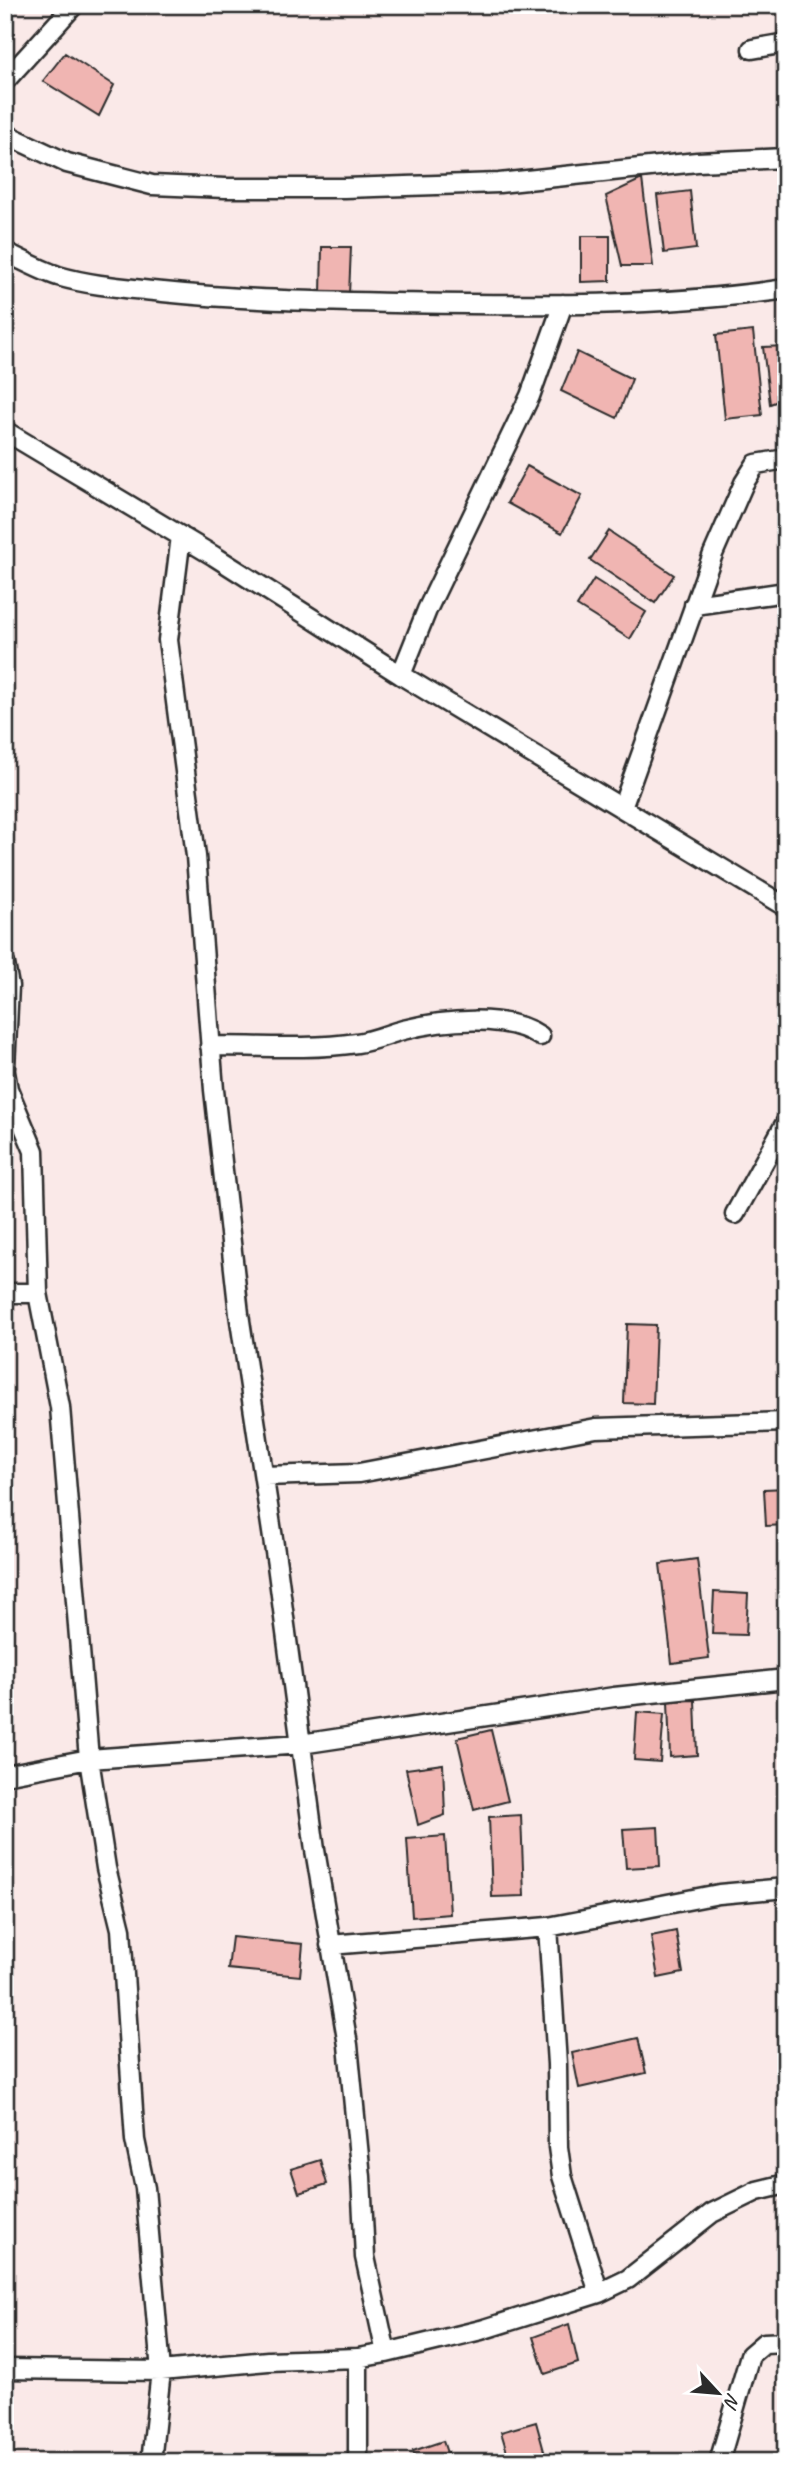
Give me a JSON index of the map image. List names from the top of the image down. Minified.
{"north":"bottom right"}
